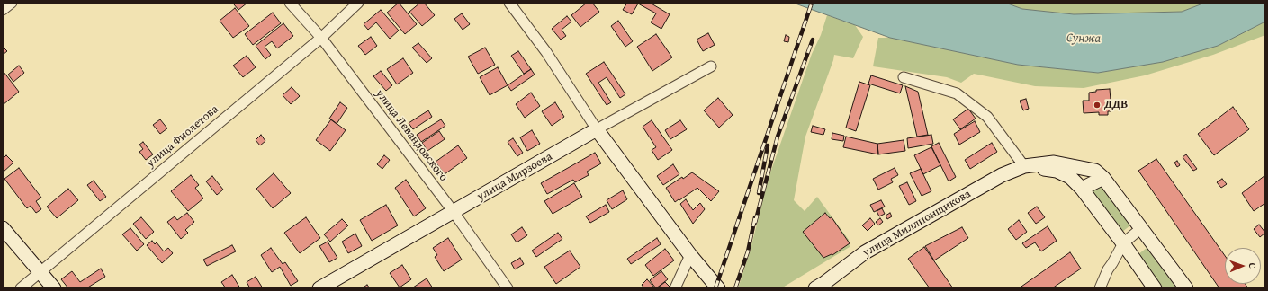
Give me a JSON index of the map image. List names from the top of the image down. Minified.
{"streets":{"street":["улица Левандовского","улица Фиолетова","улица Мирзоева","улица Миллионщикова"]},"crossings":[["улица Левандовского","улица Фиолетова"],["улица Левандовского","улица Мирзоева"]],"water":["Сунжа"],"places":["ДДВ"],"north":"right"}
